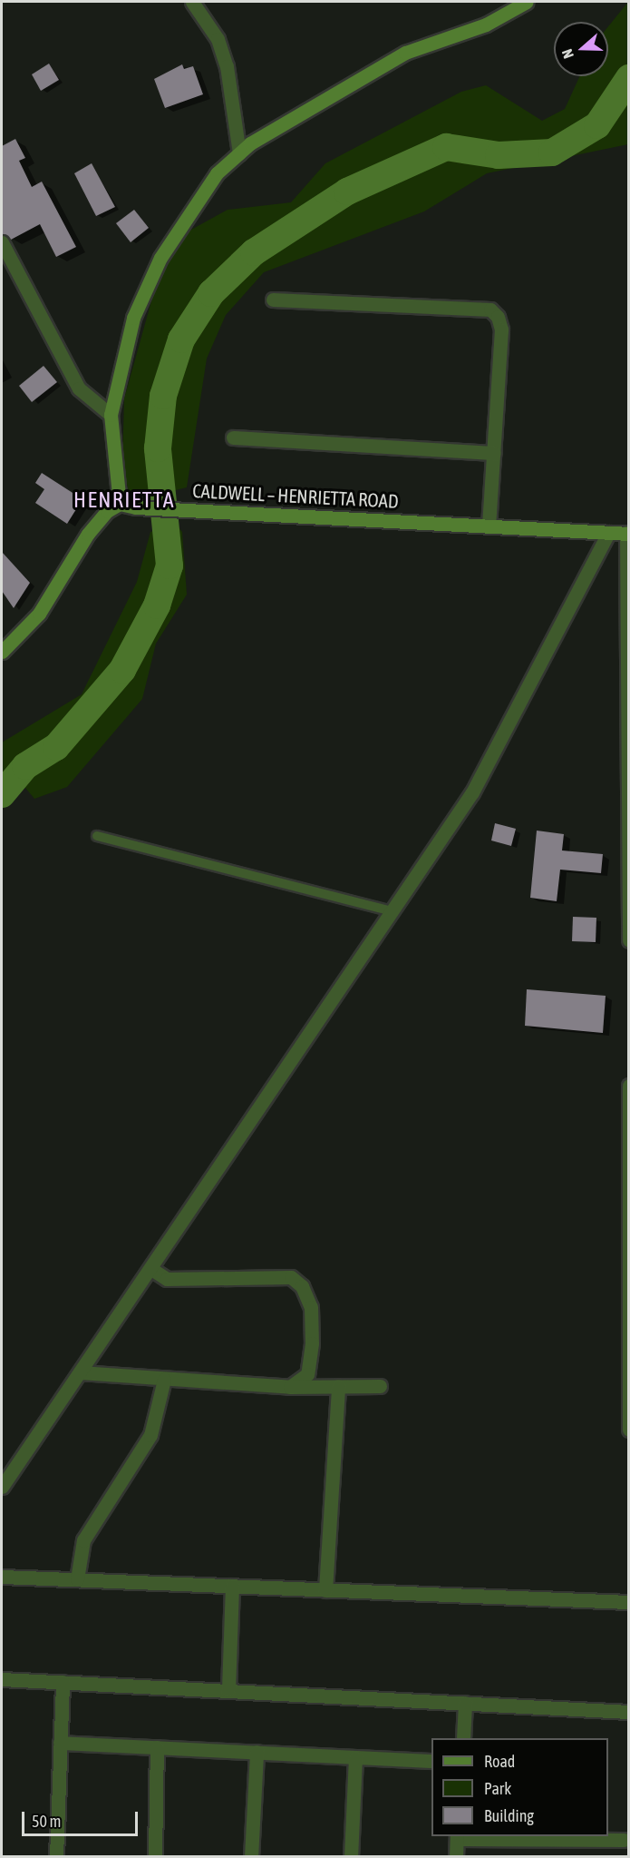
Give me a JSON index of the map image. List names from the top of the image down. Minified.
{"streets":{"street":["CALDWELL – HENRIETTA ROAD"]},"districts":["HENRIETTA"],"legend":["Road","Park","Building"],"scale_bar":"50 m","north":"left"}
